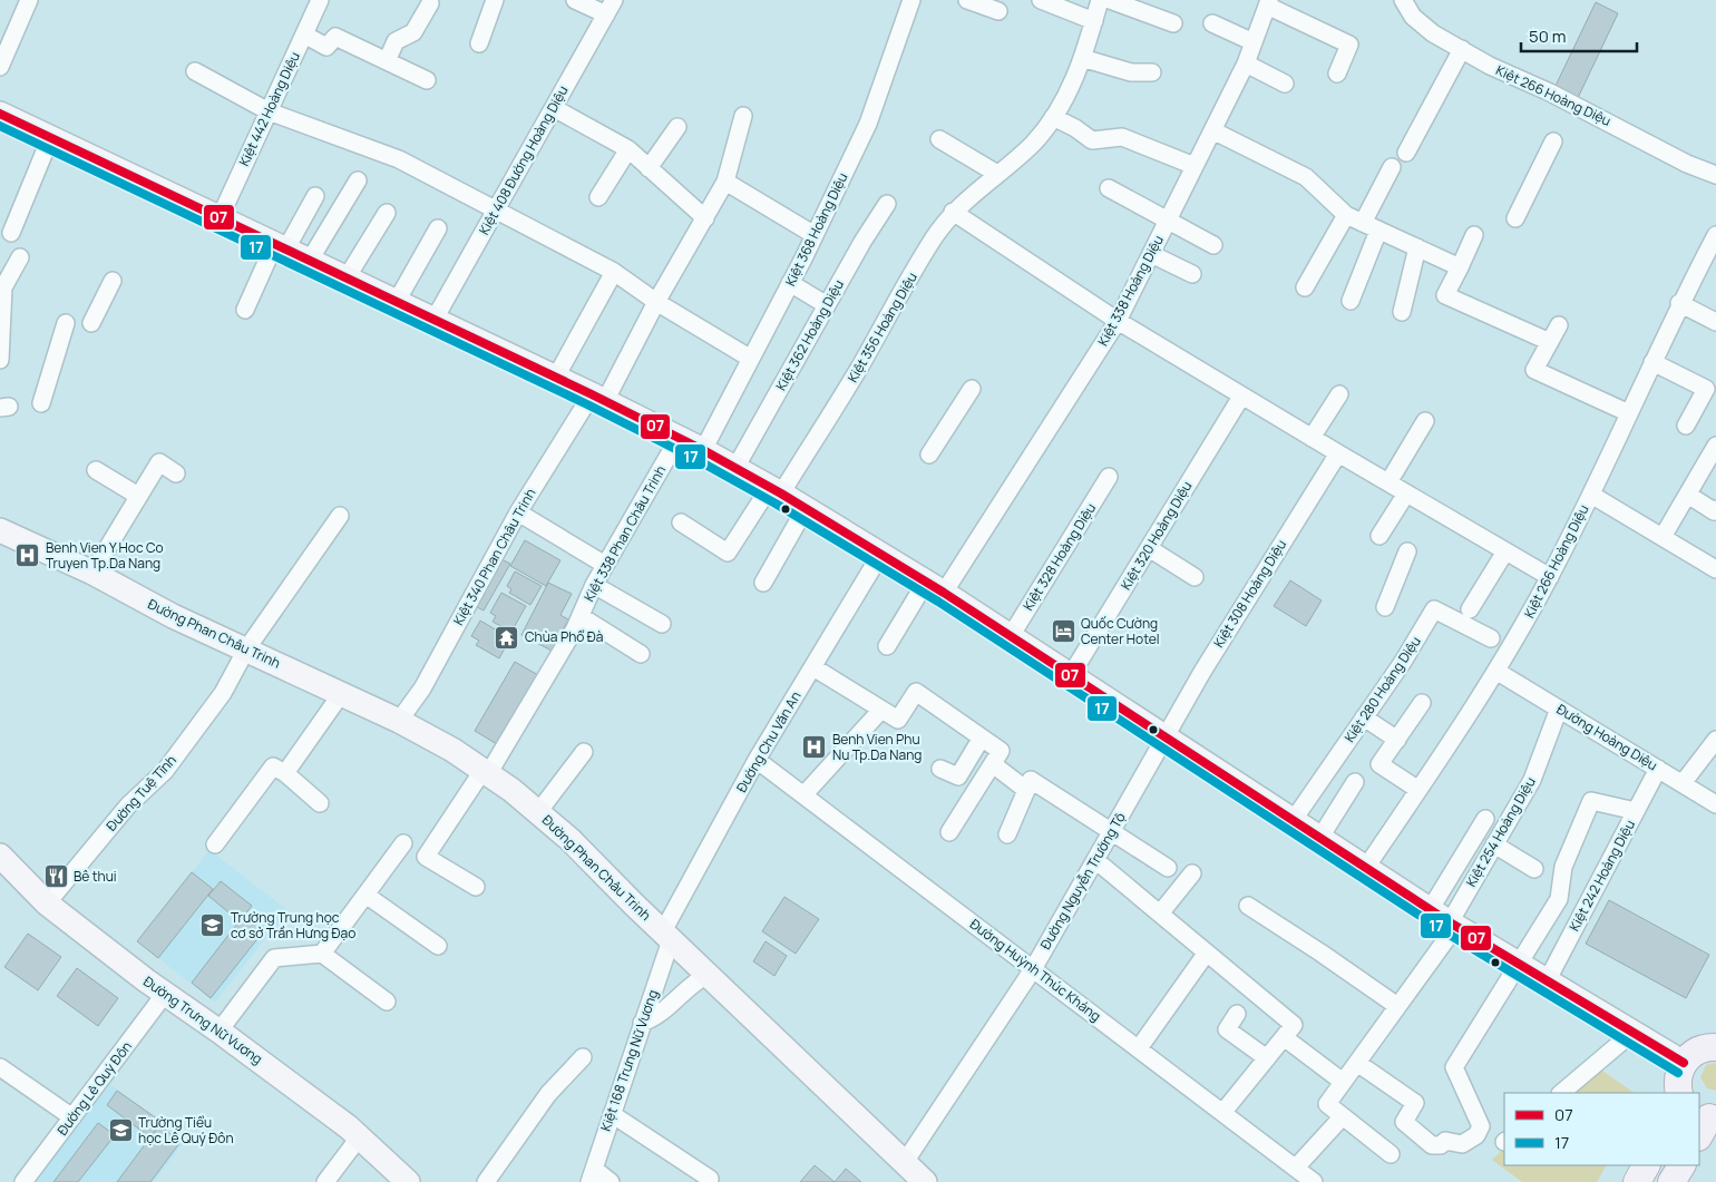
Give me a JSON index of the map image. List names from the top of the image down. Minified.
{"streets":{"main road":["Đường Phan Châu Trinh","Đường Trưng Nữ Vương"],"street":["Kiệt 266 Hoàng Diệu","Kiệt 442 Hoàng Diệu","Kiệt 408 Đường Hoàng Diệu","Kiệt 368 Hoàng Diệu","Kiệt 338 Hoàng Diệu","Kiệt 356 Hoàng Diệu","Kiệt 362 Hoàng Diệu","Kiệt 338 Phan Châu Trinh","Kiệt 320 Hoàng Diệu","Kiệt 340 Phan Châu Trinh","Kiệt 328 Hoàng Diệu","Kiệt 308 Hoàng Diệu","Kiệt 280 Hoàng Diệu","Đường Hoàng Diệu","Đường Chu Văn An","Đường Tuệ Tĩnh","Kiệt 254 Hoàng Diệu","Kiệt 242 Hoàng Diệu","Đường Nguyễn Trường Tộ","Đường Huỳnh Thúc Kháng","Kiệt 168 Trưng Nữ Vương","Đường Lê Quý Đôn"]},"crossings":[["Kiệt 266 Hoàng Diệu","Đường Hoàng Diệu"],["Kiệt 338 Phan Châu Trinh","Đường Phan Châu Trinh"],["Kiệt 340 Phan Châu Trinh","Đường Phan Châu Trinh"],["Kiệt 308 Hoàng Diệu","Đường Nguyễn Trường Tộ"],["Đường Phan Châu Trinh","Đường Chu Văn An"],["Đường Phan Châu Trinh","Đường Tuệ Tĩnh"],["Đường Phan Châu Trinh","Đường Nguyễn Trường Tộ"],["Đường Phan Châu Trinh","Kiệt 168 Trưng Nữ Vương"],["Đường Hoàng Diệu","Kiệt 254 Hoàng Diệu"],["Đường Hoàng Diệu","Kiệt 242 Hoàng Diệu"],["Đường Chu Văn An","Đường Huỳnh Thúc Kháng"],["Đường Chu Văn An","Kiệt 168 Trưng Nữ Vương"],["Đường Tuệ Tĩnh","Đường Trưng Nữ Vương"],["Đường Nguyễn Trường Tộ","Đường Huỳnh Thúc Kháng"],["Đường Trưng Nữ Vương","Đường Lê Quý Đôn"]],"places":{"hospital":["Benh Vien Y Hoc Co Truyen Tp.Da Nang","Benh Vien Phu Nu Tp.Da Nang"],"hotel":["Quốc Cường Center Hotel"],"temple":["Chùa Phổ Đà"],"restaurant":["Bê thui"],"school or university":["Trường Trung học cơ sở Trần Hưng Đạo","Trường Tiểu học Lê Quý Đôn"]},"lines":["transit line 07","transit line 17"],"legend":["07","17"],"scale_bar":"50 m"}
